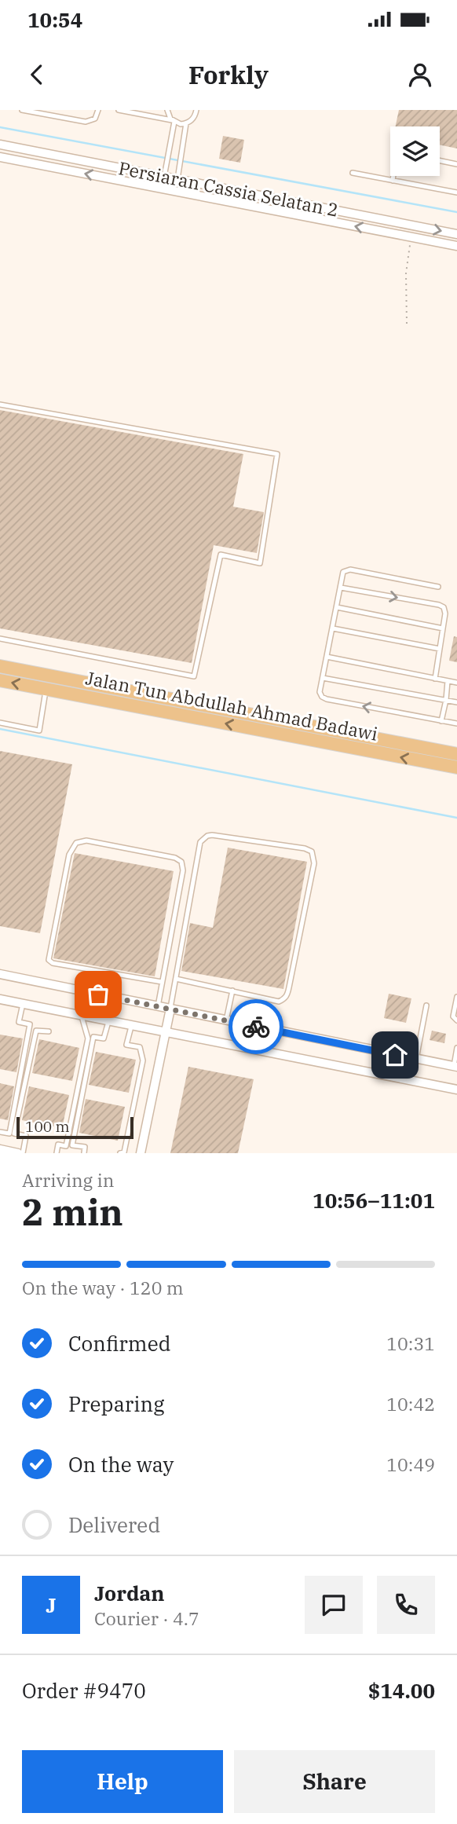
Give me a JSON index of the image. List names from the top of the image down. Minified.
{"streets":{"main road":["Jalan Tun Abdullah Ahmad Badawi"],"street":["Persiaran Cassia Selatan 2"]},"scale_bar":"100 m","page":{"status":"10:54","header":"Forkly","scale":"100 m","heading":["2 min","Arriving in","10:56–11:01"],"panel":["Jordan","Courier · 4.7","Order #9470","$14.00"],"bar":"On the way · 120 m","list":[["Confirmed","10:31"],["Preparing","10:42"],["On the way","10:49"],"Delivered"],"round":"J","buttons":["Help","Share"]}}
